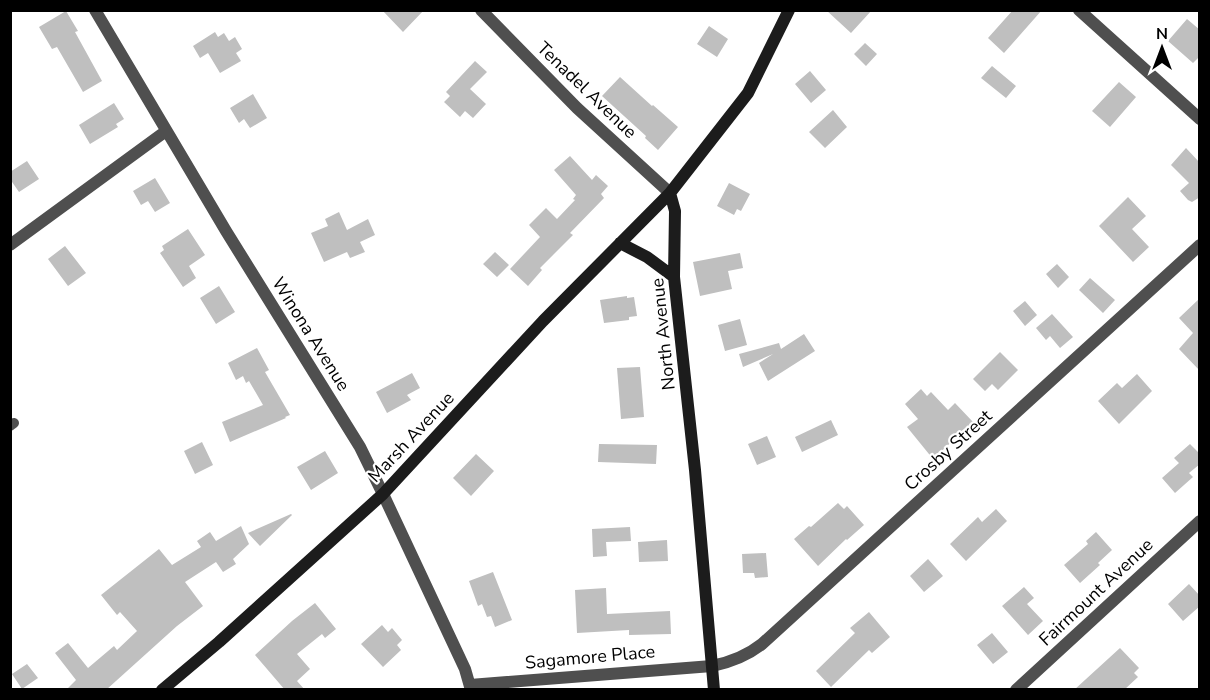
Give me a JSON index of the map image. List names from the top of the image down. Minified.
{"streets":{"main road":["North Avenue","Marsh Avenue"],"street":["Tenadel Avenue","Winona Avenue","Crosby Street","Fairmount Avenue","Sagamore Place"]},"crossings":[["Tenadel Avenue","North Avenue"],["Tenadel Avenue","Marsh Avenue"],["Winona Avenue","Marsh Avenue"],["Winona Avenue","Sagamore Place"],["North Avenue","Marsh Avenue"],["North Avenue","Crosby Street"],["North Avenue","Sagamore Place"],["Crosby Street","Sagamore Place"]],"north":"top"}
